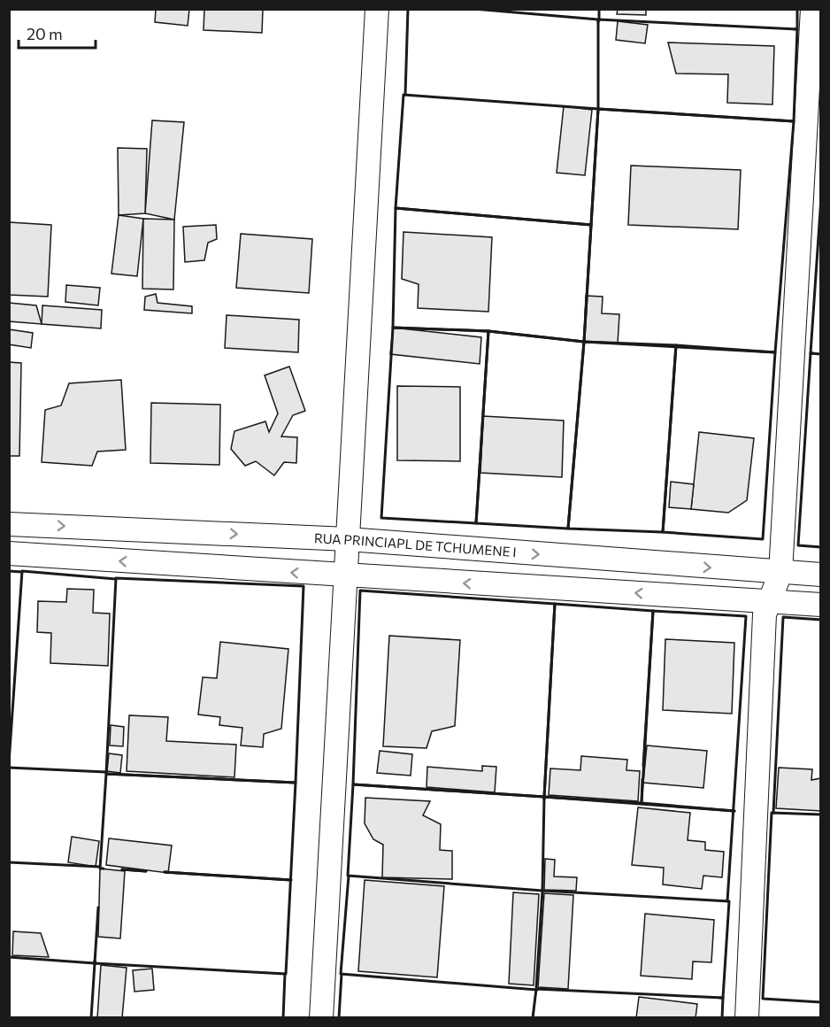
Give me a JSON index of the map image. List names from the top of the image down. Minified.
{"streets":{"street":["RUA PRINCIAPL DE TCHUMENE I"]},"scale_bar":"20 m"}
